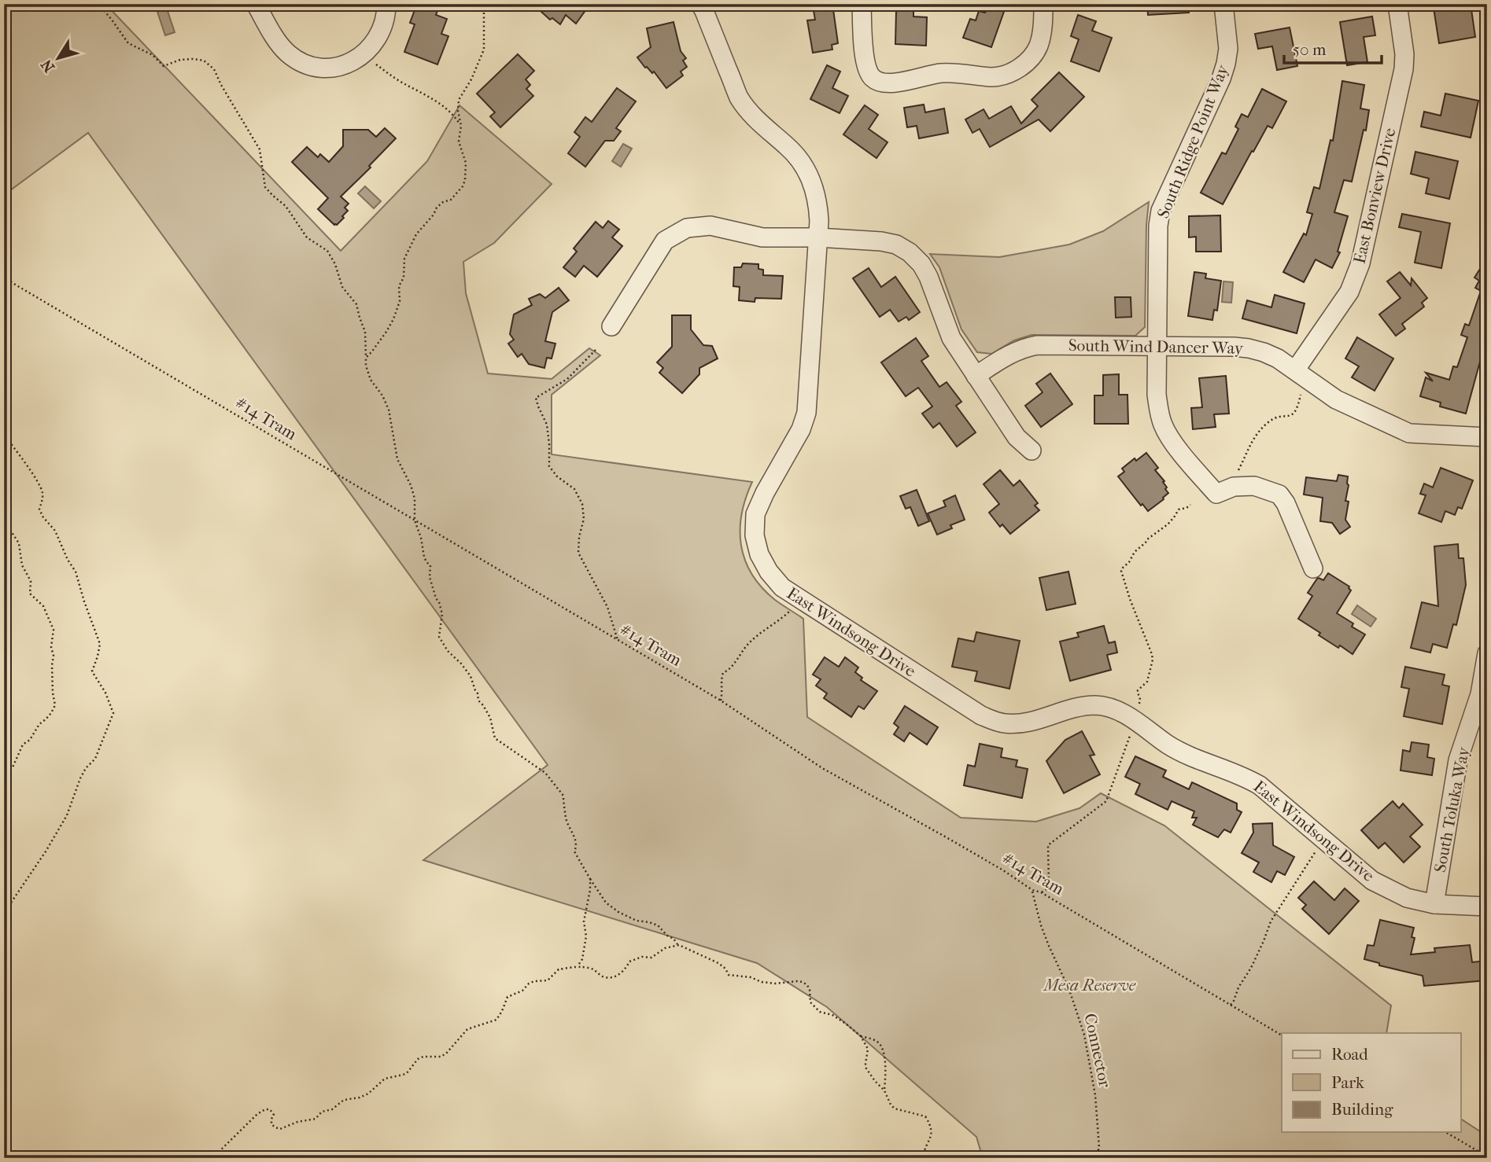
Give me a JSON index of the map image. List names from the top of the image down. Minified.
{"streets":{"street":["South Ridge Point Way","East Bonview Drive","South Wind Dancer Way","East Windsong Drive","South Toluka Way"],"path":["#14 Tram","Connector"]},"crossings":[["South Ridge Point Way","South Wind Dancer Way"],["East Bonview Drive","South Wind Dancer Way"],["#14 Tram","Connector"],["East Windsong Drive","South Toluka Way"]],"parks":["Mesa Reserve"],"legend":["Road","Park","Building"],"scale_bar":"50 m","north":"bottom left"}
